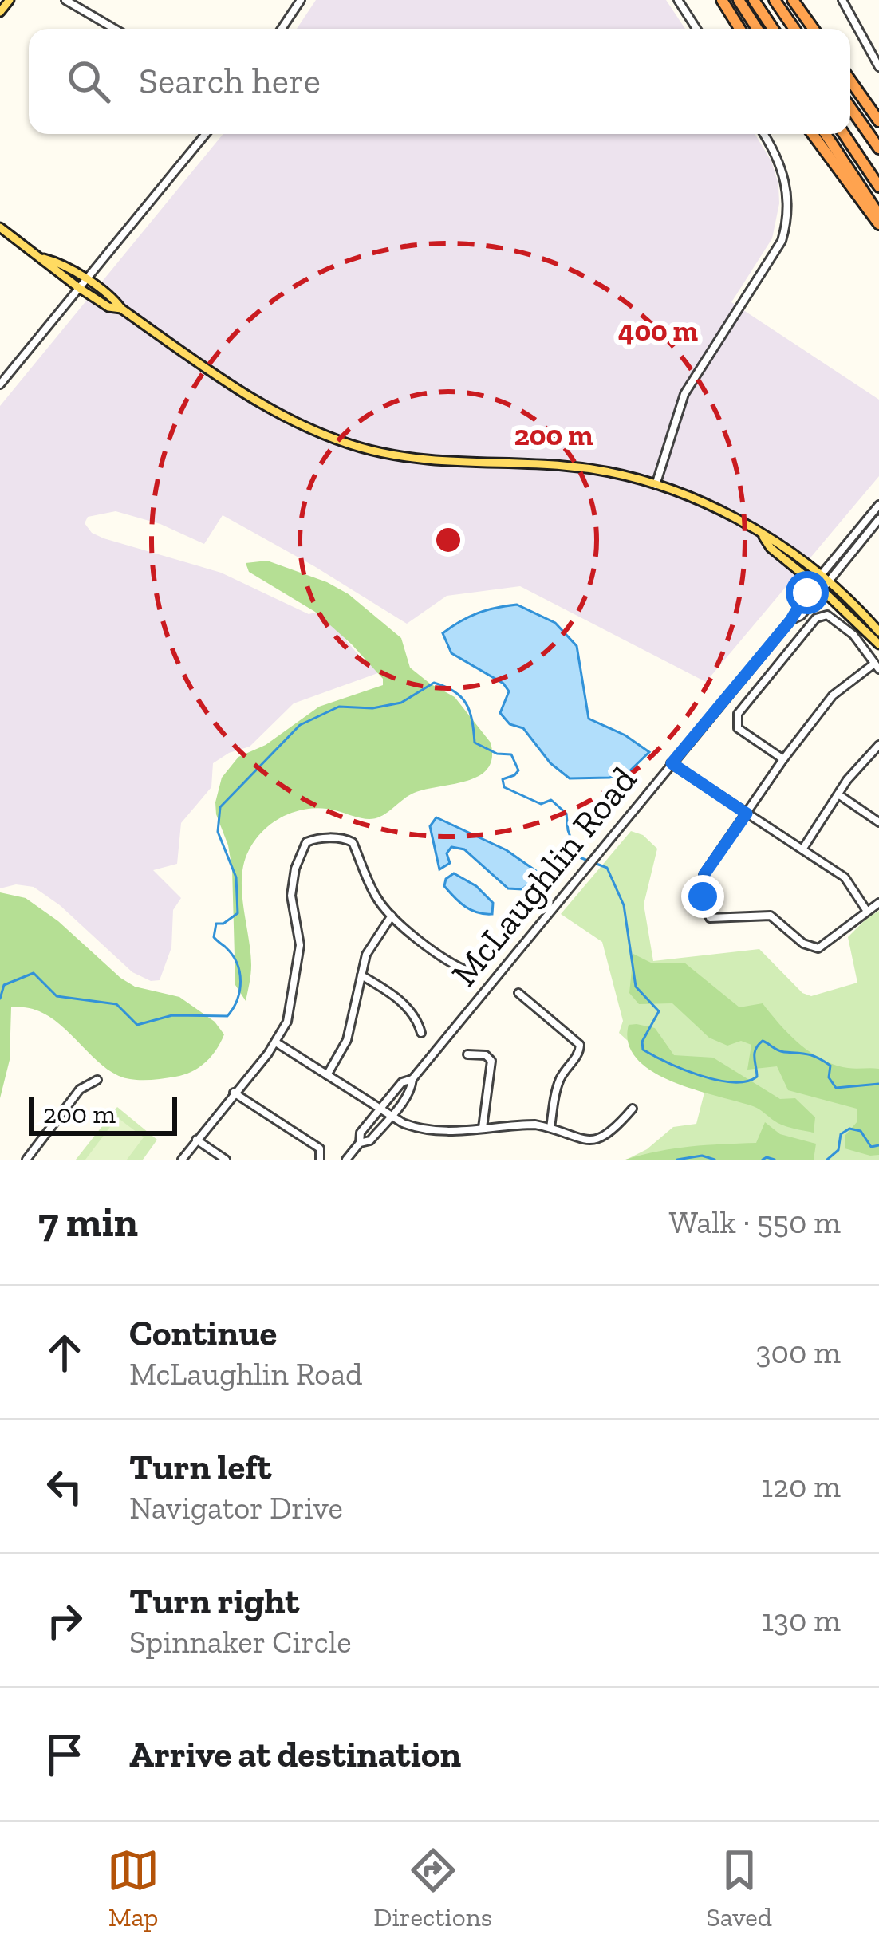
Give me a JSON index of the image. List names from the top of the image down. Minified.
{"streets":{"street":["McLaughlin Road"]},"scale_bar":"200 m","page":{"search":"Search here","scale":"200 m","heading":["7 min","Walk · 550 m"],"list":[["Continue","McLaughlin Road","300 m"],["Turn left","Navigator Drive","120 m"],["Turn right","Spinnaker Circle","130 m"],"Arrive at destination"],"nav":["Map","Directions","Saved"]},"rings":["400 m","200 m"]}
